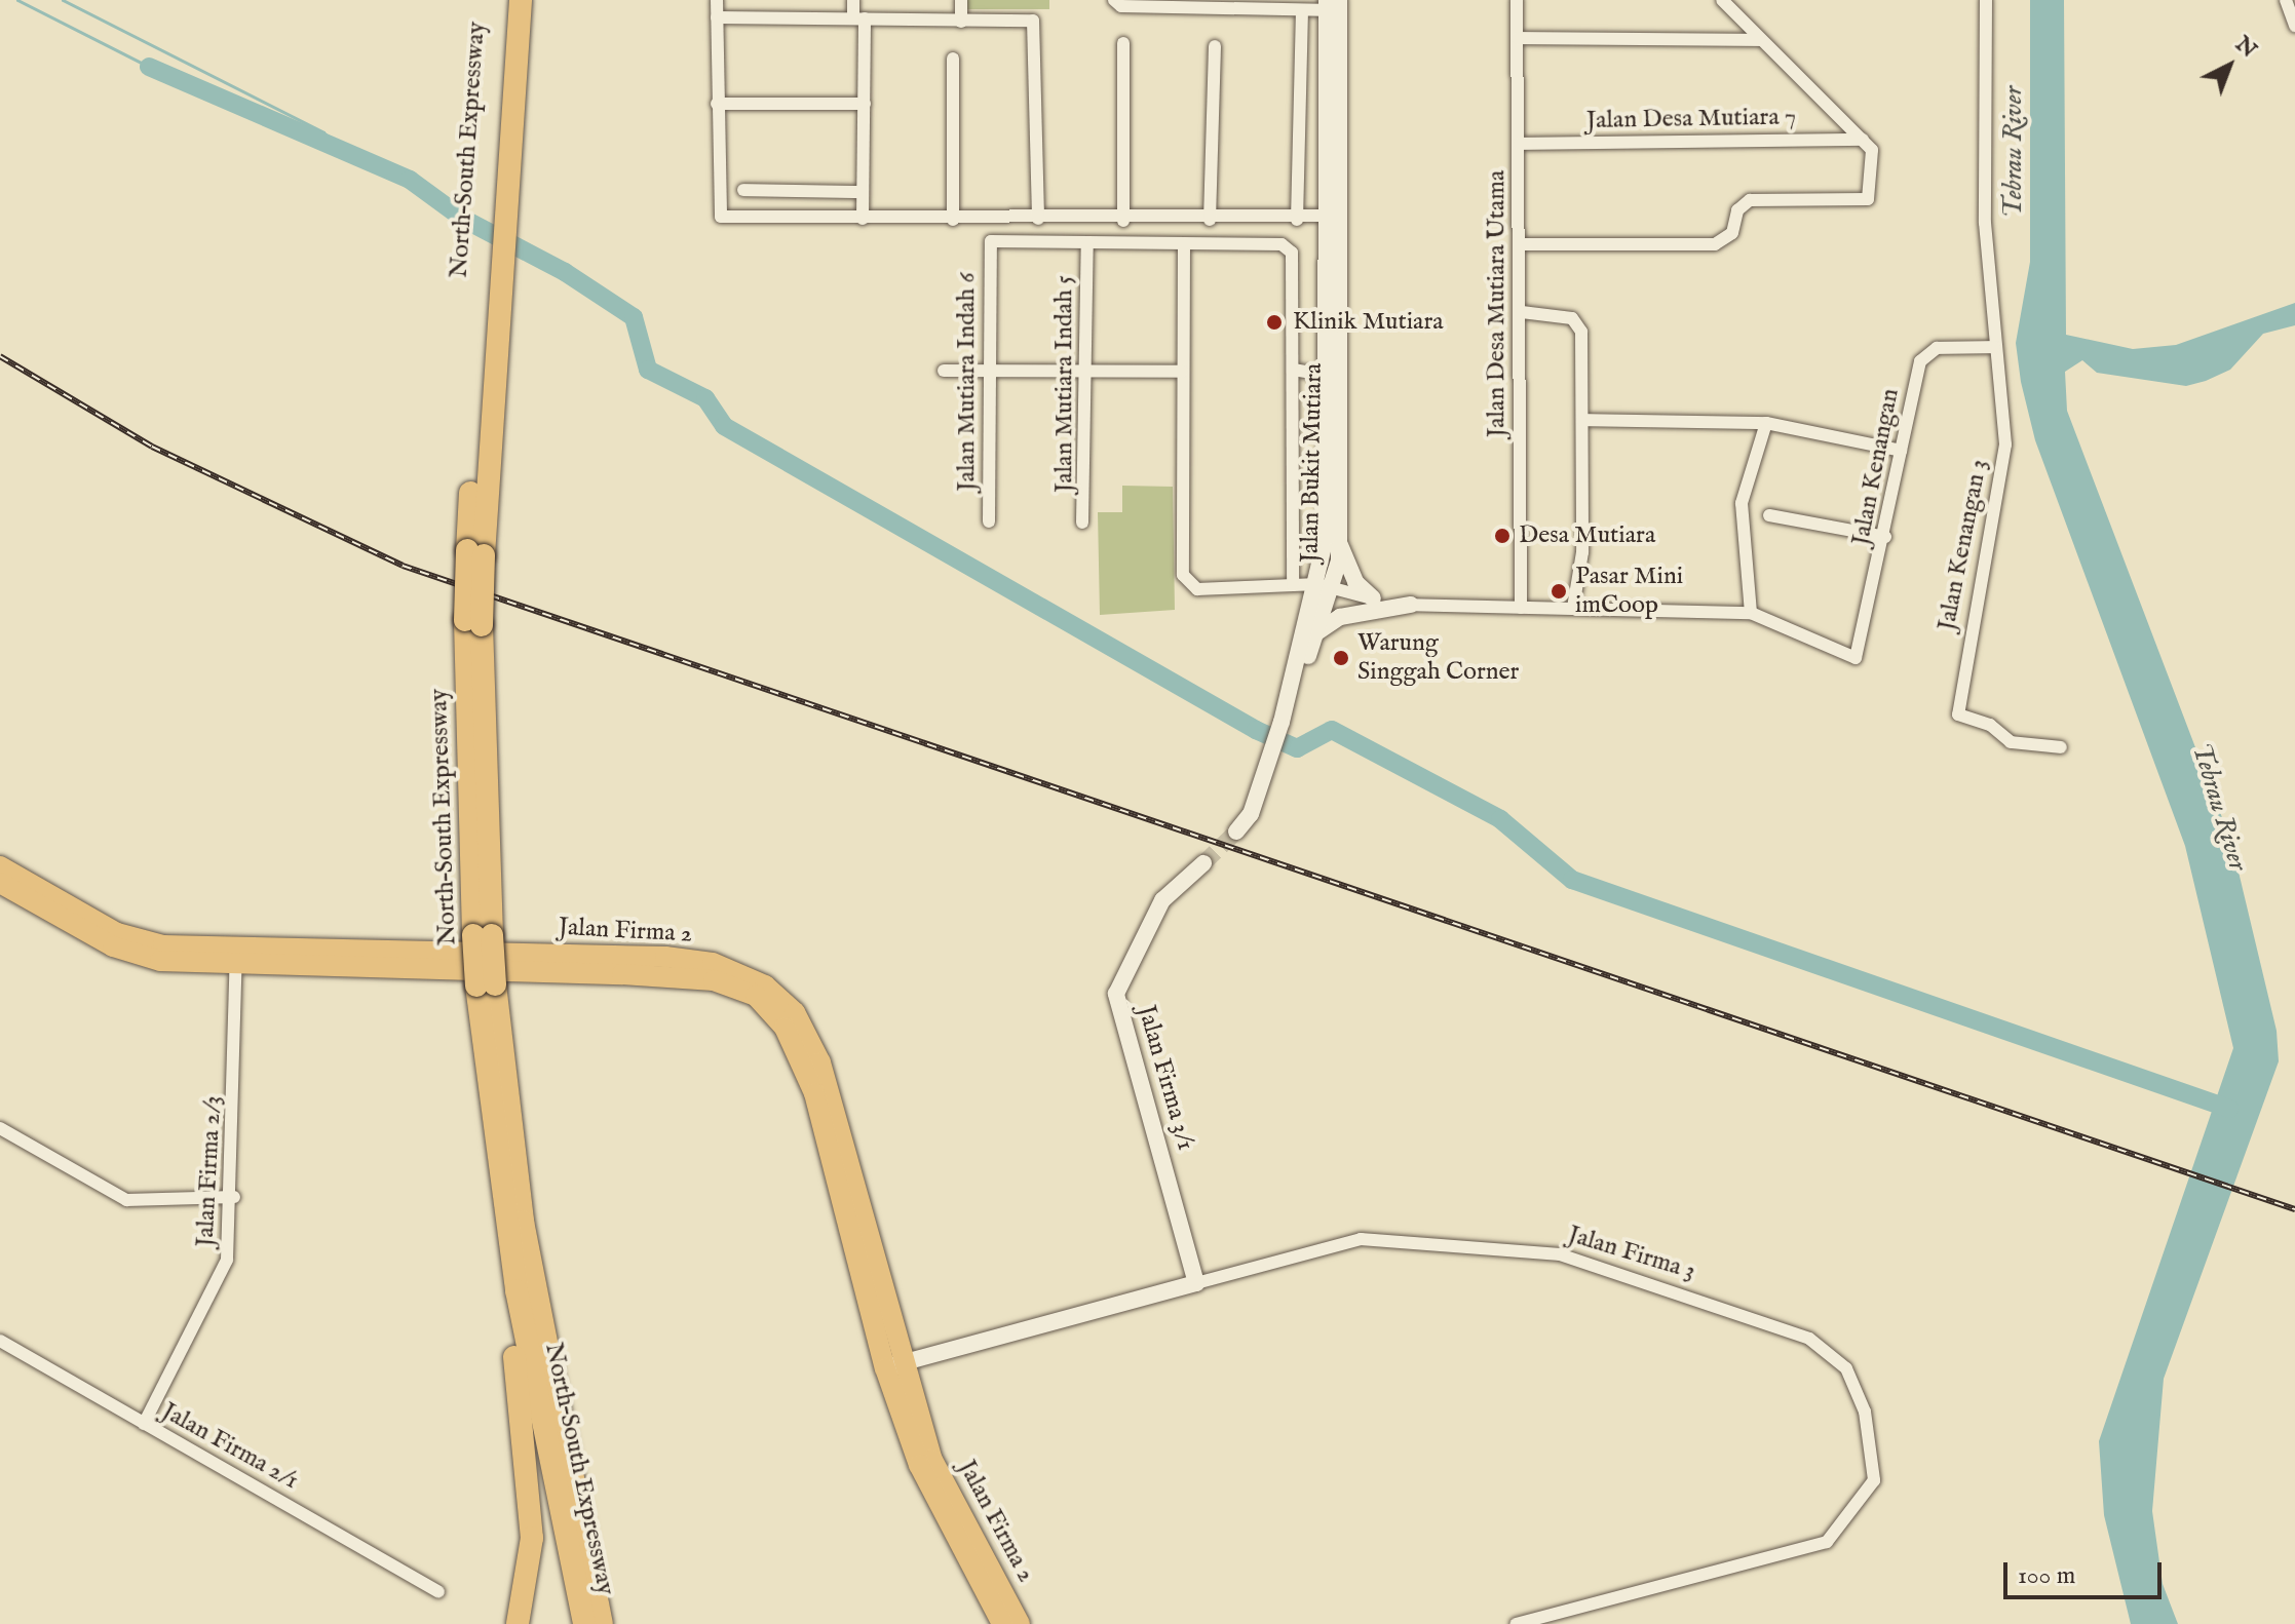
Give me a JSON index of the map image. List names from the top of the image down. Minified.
{"streets":{"highway":["North–South Expressway"],"main road":["Jalan Firma 2"],"street":["Jalan Desa Mutiara 7","Jalan Desa Mutiara Utama","Jalan Mutiara Indah 6","Jalan Mutiara Indah 5","Jalan Bukit Mutiara","Jalan Kenangan","Jalan Kenangan 3","Jalan Firma 3/1","Jalan Firma 2/3","Jalan Firma 3","Jalan Firma 2/1"]},"crossings":[["Jalan Desa Mutiara 7","Jalan Desa Mutiara Utama"],["Jalan Mutiara Indah 6","Jalan Mutiara Indah 5"],["Jalan Kenangan","Jalan Kenangan 3"],["Jalan Firma 2","Jalan Firma 2/3"],["Jalan Firma 2","Jalan Firma 3"],["Jalan Firma 3/1","Jalan Firma 3"],["Jalan Firma 2/3","Jalan Firma 2/1"]],"water":["Tebrau River"],"places":["Klinik Mutiara","Desa Mutiara","Pasar Mini imCoop","Warung Singgah Corner"],"scale_bar":"100 m","north":"top right"}
